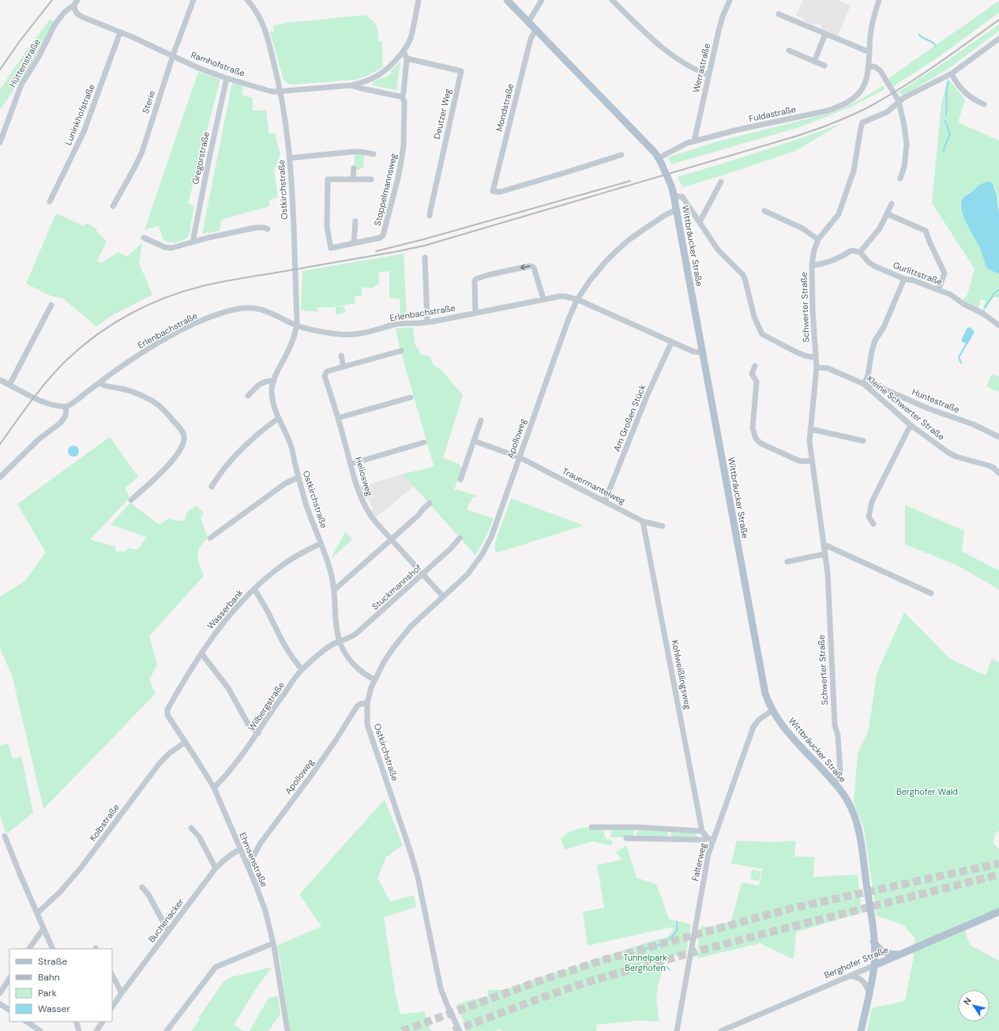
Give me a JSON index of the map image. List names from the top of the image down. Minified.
{"streets":{"main road":["Wittbräucker Straße","Berghofer Straße"],"street":["Hüttenstraße","Ramhofstraße","Werrastraße","Sterie","Mondstraße","Deutzer Weg","Fuldastraße","Luninkhofstraße","Gregorstraße","Ostkirchstraße","Stoppelmannsweg","Gurlittstraße","Schwerter Straße","Erlenbachstraße","Huntestraße","Kleine Schwerter Straße","Am Großen Stück","Apolloweg","Heliosweg","Trauermantelweg","Stuckmannshof","Wasserbank","Kohlweißlingsweg","Wilbergstraße","Kolbstraße","Ehmsenstraße","Falterweg","Buchenacker"]},"crossings":[["Hüttenstraße","Ramhofstraße"],["Ramhofstraße","Sterie"],["Ramhofstraße","Luninkhofstraße"],["Ramhofstraße","Gregorstraße"],["Ramhofstraße","Ostkirchstraße"],["Ramhofstraße","Stoppelmannsweg"],["Werrastraße","Fuldastraße"],["Mondstraße","Wittbräucker Straße"],["Deutzer Weg","Stoppelmannsweg"],["Fuldastraße","Wittbräucker Straße"],["Ostkirchstraße","Erlenbachstraße"],["Ostkirchstraße","Apolloweg"],["Ostkirchstraße","Stuckmannshof"],["Ostkirchstraße","Wasserbank"],["Ostkirchstraße","Wilbergstraße"],["Wittbräucker Straße","Schwerter Straße"],["Wittbräucker Straße","Erlenbachstraße"],["Wittbräucker Straße","Apolloweg"],["Wittbräucker Straße","Falterweg"],["Wittbräucker Straße","Berghofer Straße"],["Schwerter Straße","Kleine Schwerter Straße"],["Erlenbachstraße","Am Großen Stück"],["Erlenbachstraße","Apolloweg"],["Huntestraße","Kleine Schwerter Straße"],["Am Großen Stück","Trauermantelweg"],["Apolloweg","Heliosweg"],["Apolloweg","Trauermantelweg"],["Apolloweg","Ehmsenstraße"],["Heliosweg","Stuckmannshof"],["Trauermantelweg","Kohlweißlingsweg"],["Stuckmannshof","Wilbergstraße"],["Wasserbank","Ehmsenstraße"],["Wilbergstraße","Ehmsenstraße"],["Kolbstraße","Ehmsenstraße"],["Ehmsenstraße","Buchenacker"]],"parks":["Berghofer Wald","Tunnelpark Berghofen"],"legend":["Straße","Bahn","Park","Wasser"],"north":"top left"}
